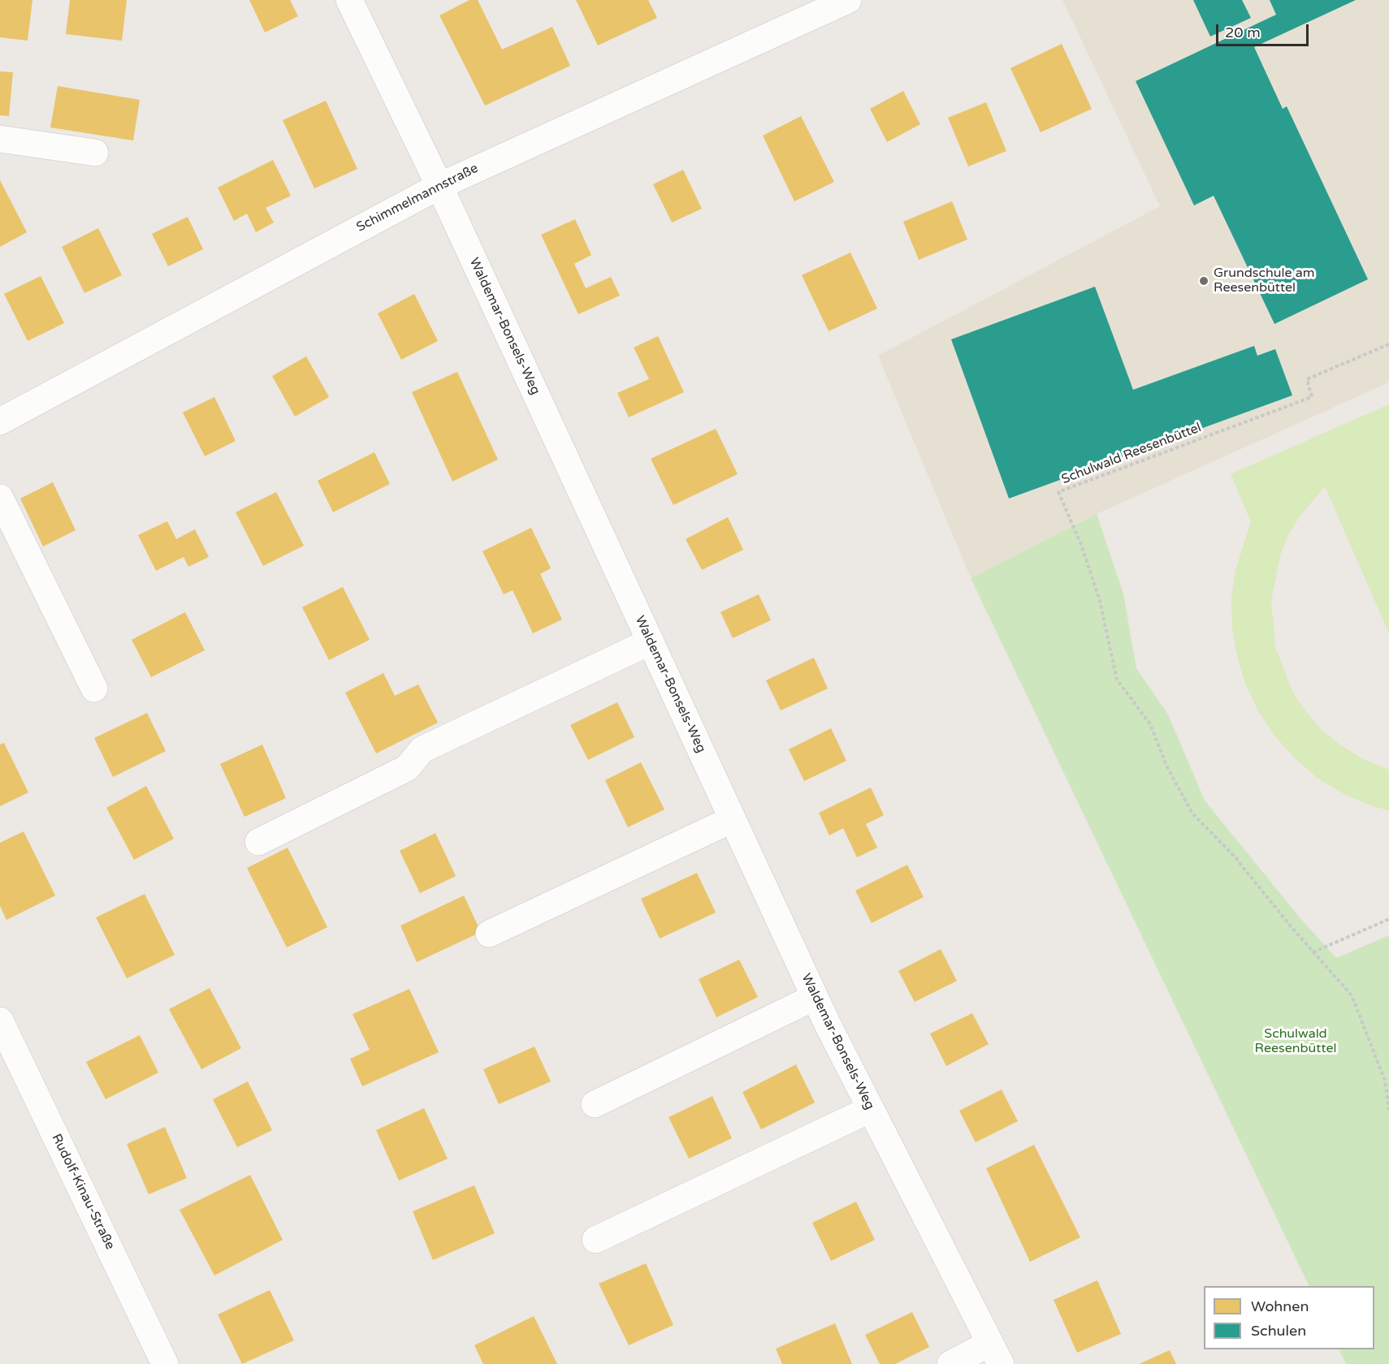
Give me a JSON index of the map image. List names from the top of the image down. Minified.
{"streets":{"street":["Schimmelmannstraße","Waldemar-Bonsels-Weg","Rudolf-Kinau-Straße"],"path":["Schulwald Reesenbüttel"]},"crossings":[["Schimmelmannstraße","Waldemar-Bonsels-Weg"]],"parks":["Schulwald Reesenbüttel"],"places":["Grundschule am Reesenbüttel"],"legend":["Wohnen","Schulen"],"scale_bar":"20 m"}
